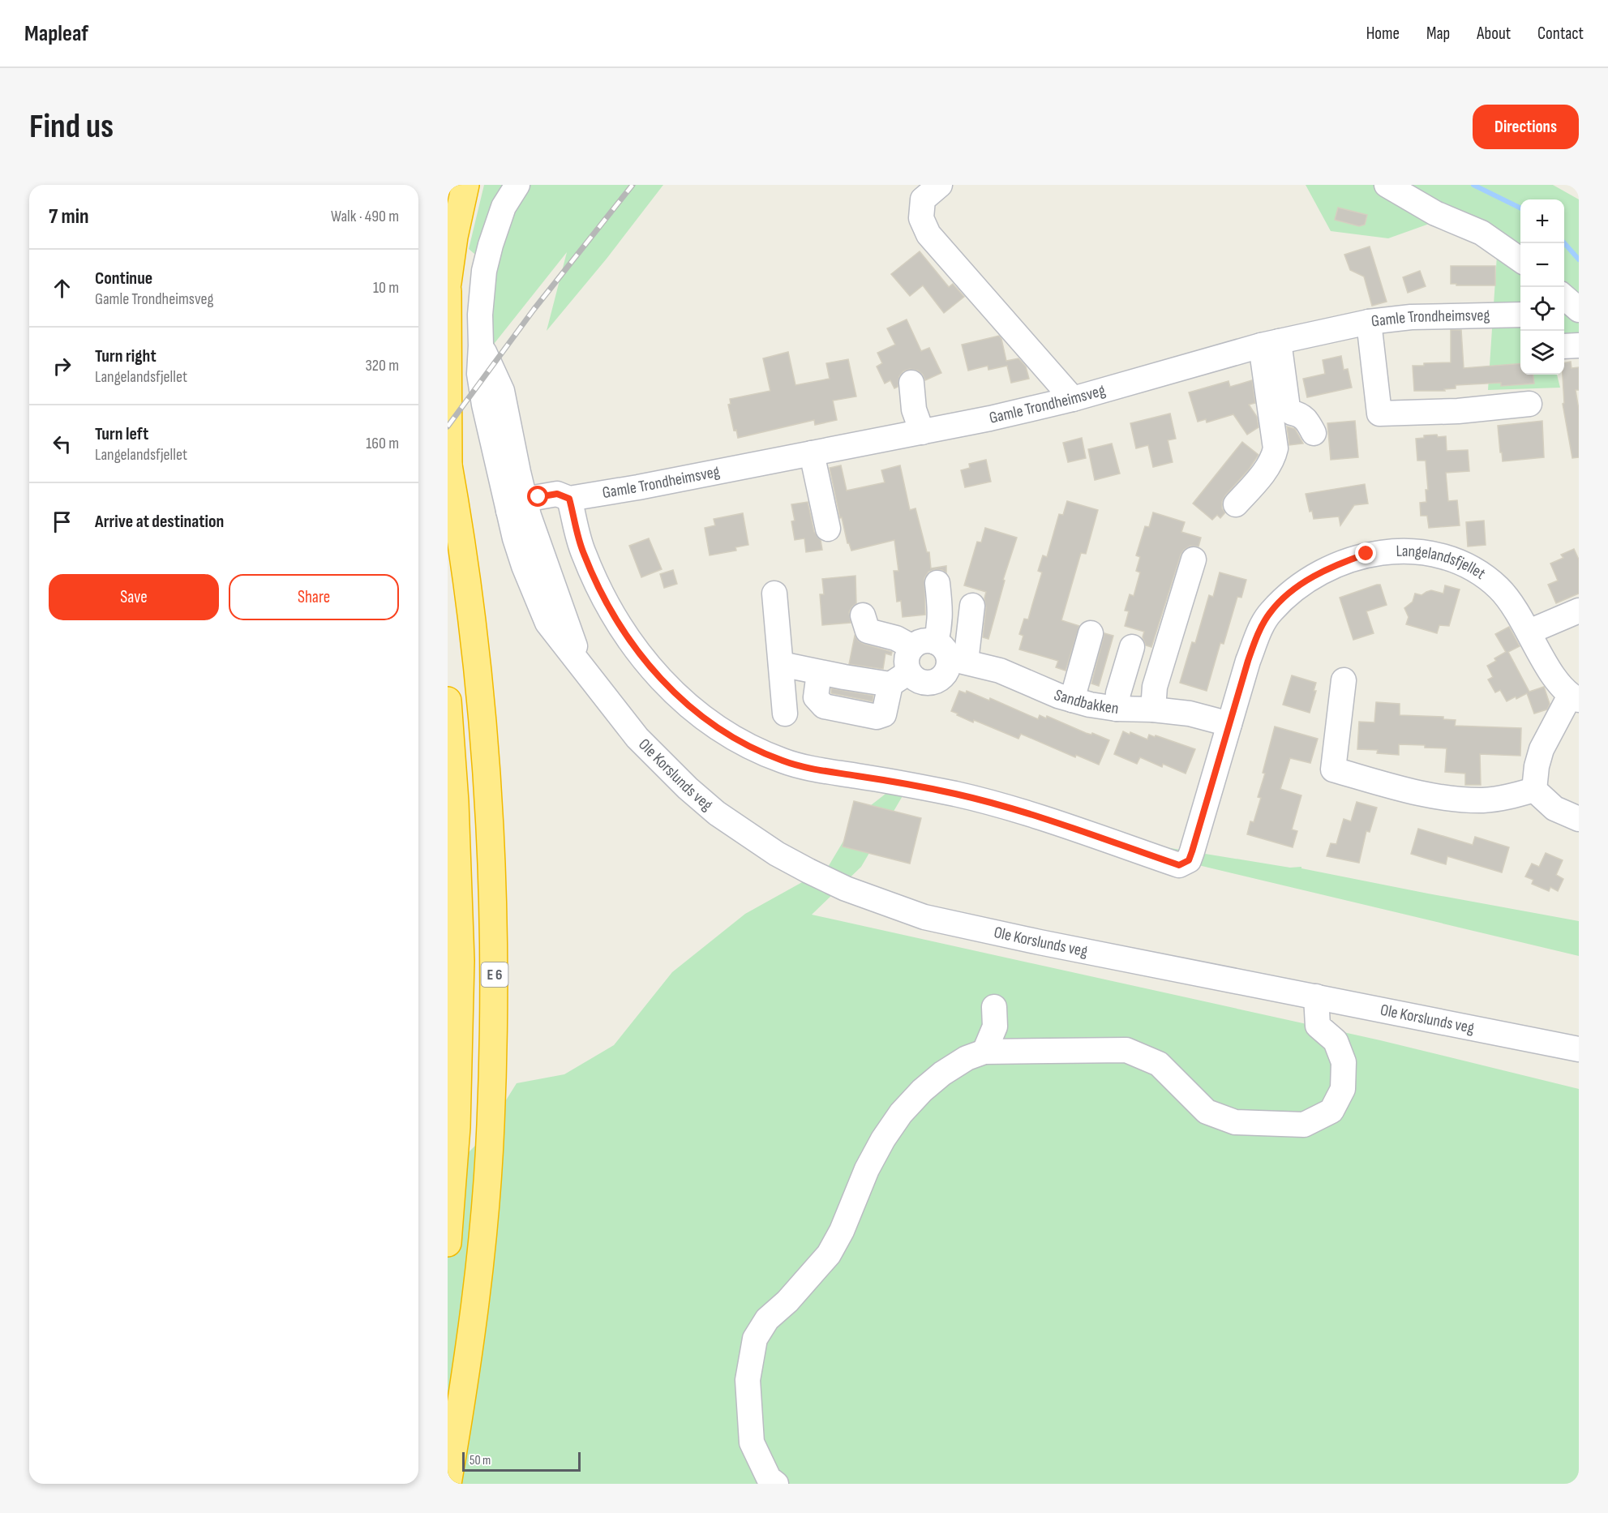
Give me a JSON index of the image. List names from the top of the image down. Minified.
{"streets":{"highway":["E 6"],"street":["Gamle Trondheimsveg","Langelandsfjellet","Sandbakken","Ole Korslunds veg"]},"crossings":[["Gamle Trondheimsveg","Langelandsfjellet"],["Gamle Trondheimsveg","Ole Korslunds veg"],["Langelandsfjellet","Sandbakken"]],"scale_bar":"50 m","page":{"header":"Mapleaf","nav":["Home","Map","About","Contact"],"buttons":["Directions",["Save","Share"]],"title":"Find us","heading":["7 min","Walk · 490 m"],"map_buttons":["+","−"],"list":[["Continue","Gamle Trondheimsveg","10 m"],["Turn right","Langelandsfjellet","320 m"],["Turn left","Langelandsfjellet","160 m"],"Arrive at destination"],"scale":"50 m"}}
